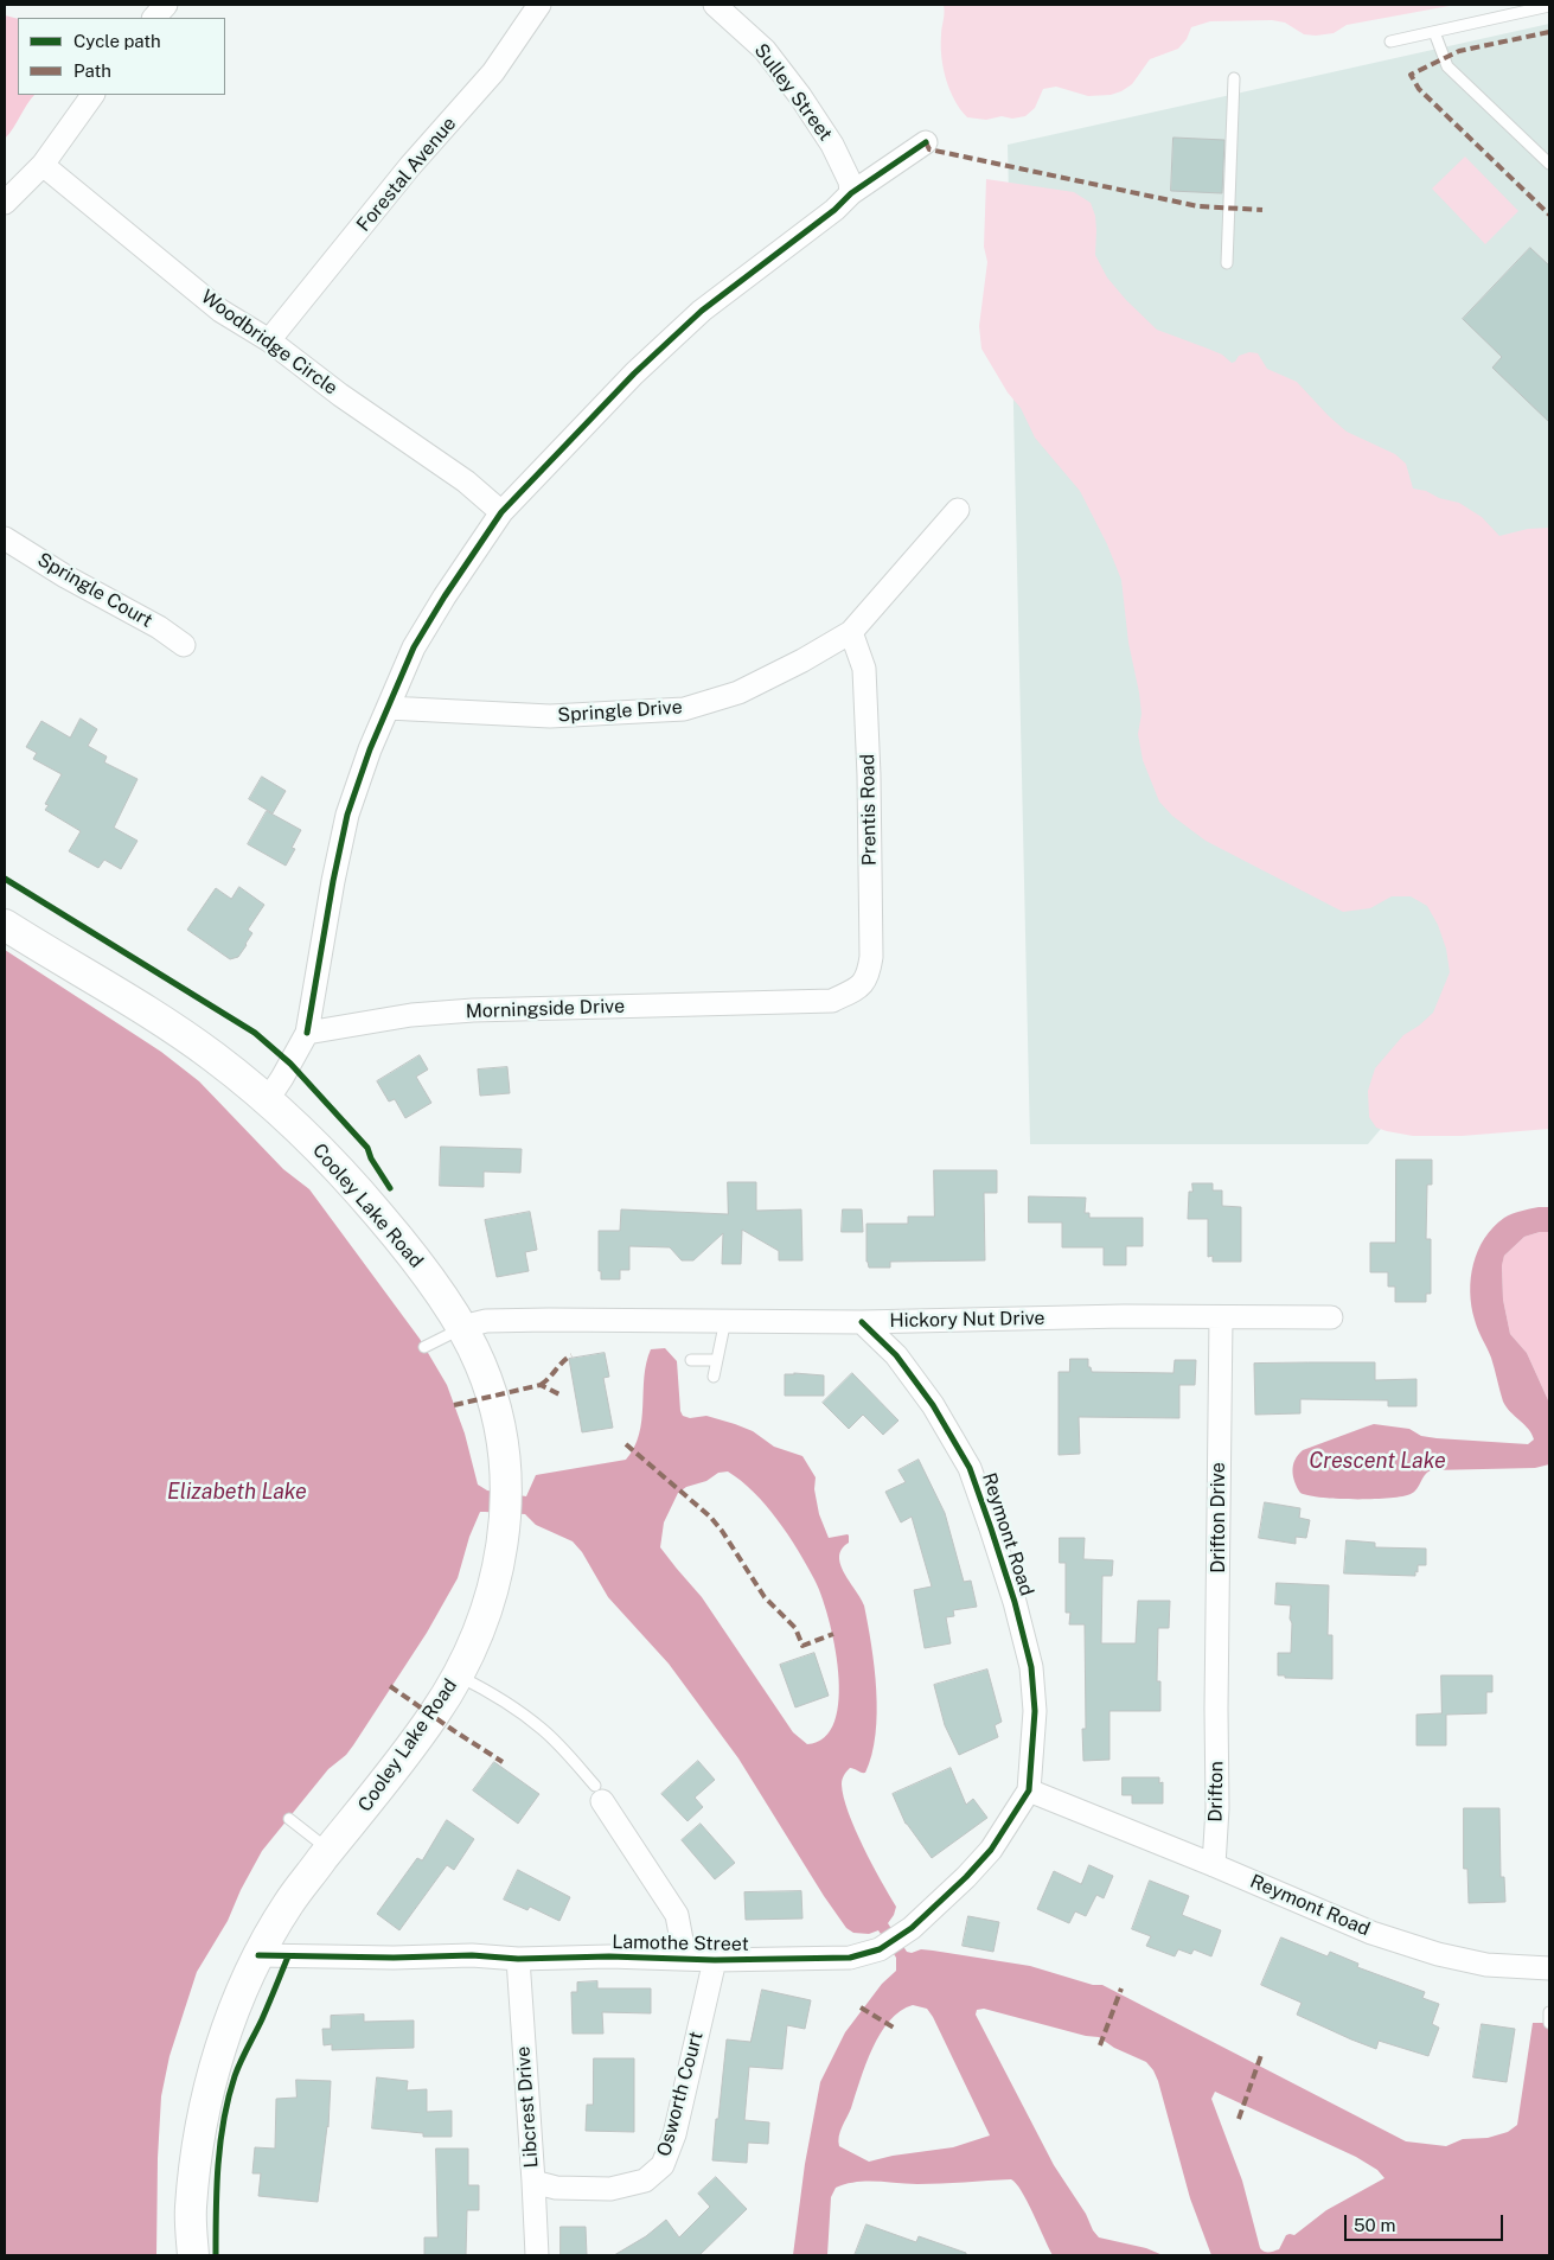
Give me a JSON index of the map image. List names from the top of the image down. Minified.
{"streets":{"main road":["Cooley Lake Road"],"street":["Sulley Street","Forestal Avenue","Woodbridge Circle","Springle Court","Springle Drive","Prentis Road","Morningside Drive","Hickory Nut Drive","Drifton Drive","Reymont Road","Drifton","Lamothe Street","Osworth Court","Libcrest Drive"]},"crossings":[["Forestal Avenue","Woodbridge Circle"],["Springle Drive","Prentis Road"],["Prentis Road","Morningside Drive"],["Cooley Lake Road","Hickory Nut Drive"],["Cooley Lake Road","Lamothe Street"],["Hickory Nut Drive","Drifton Drive"],["Hickory Nut Drive","Reymont Road"],["Drifton Drive","Drifton"],["Reymont Road","Drifton"],["Reymont Road","Lamothe Street"],["Lamothe Street","Osworth Court"],["Lamothe Street","Libcrest Drive"],["Osworth Court","Libcrest Drive"]],"water":["Crescent Lake","Elizabeth Lake"],"legend":["Cycle path","Path"],"scale_bar":"50 m"}
